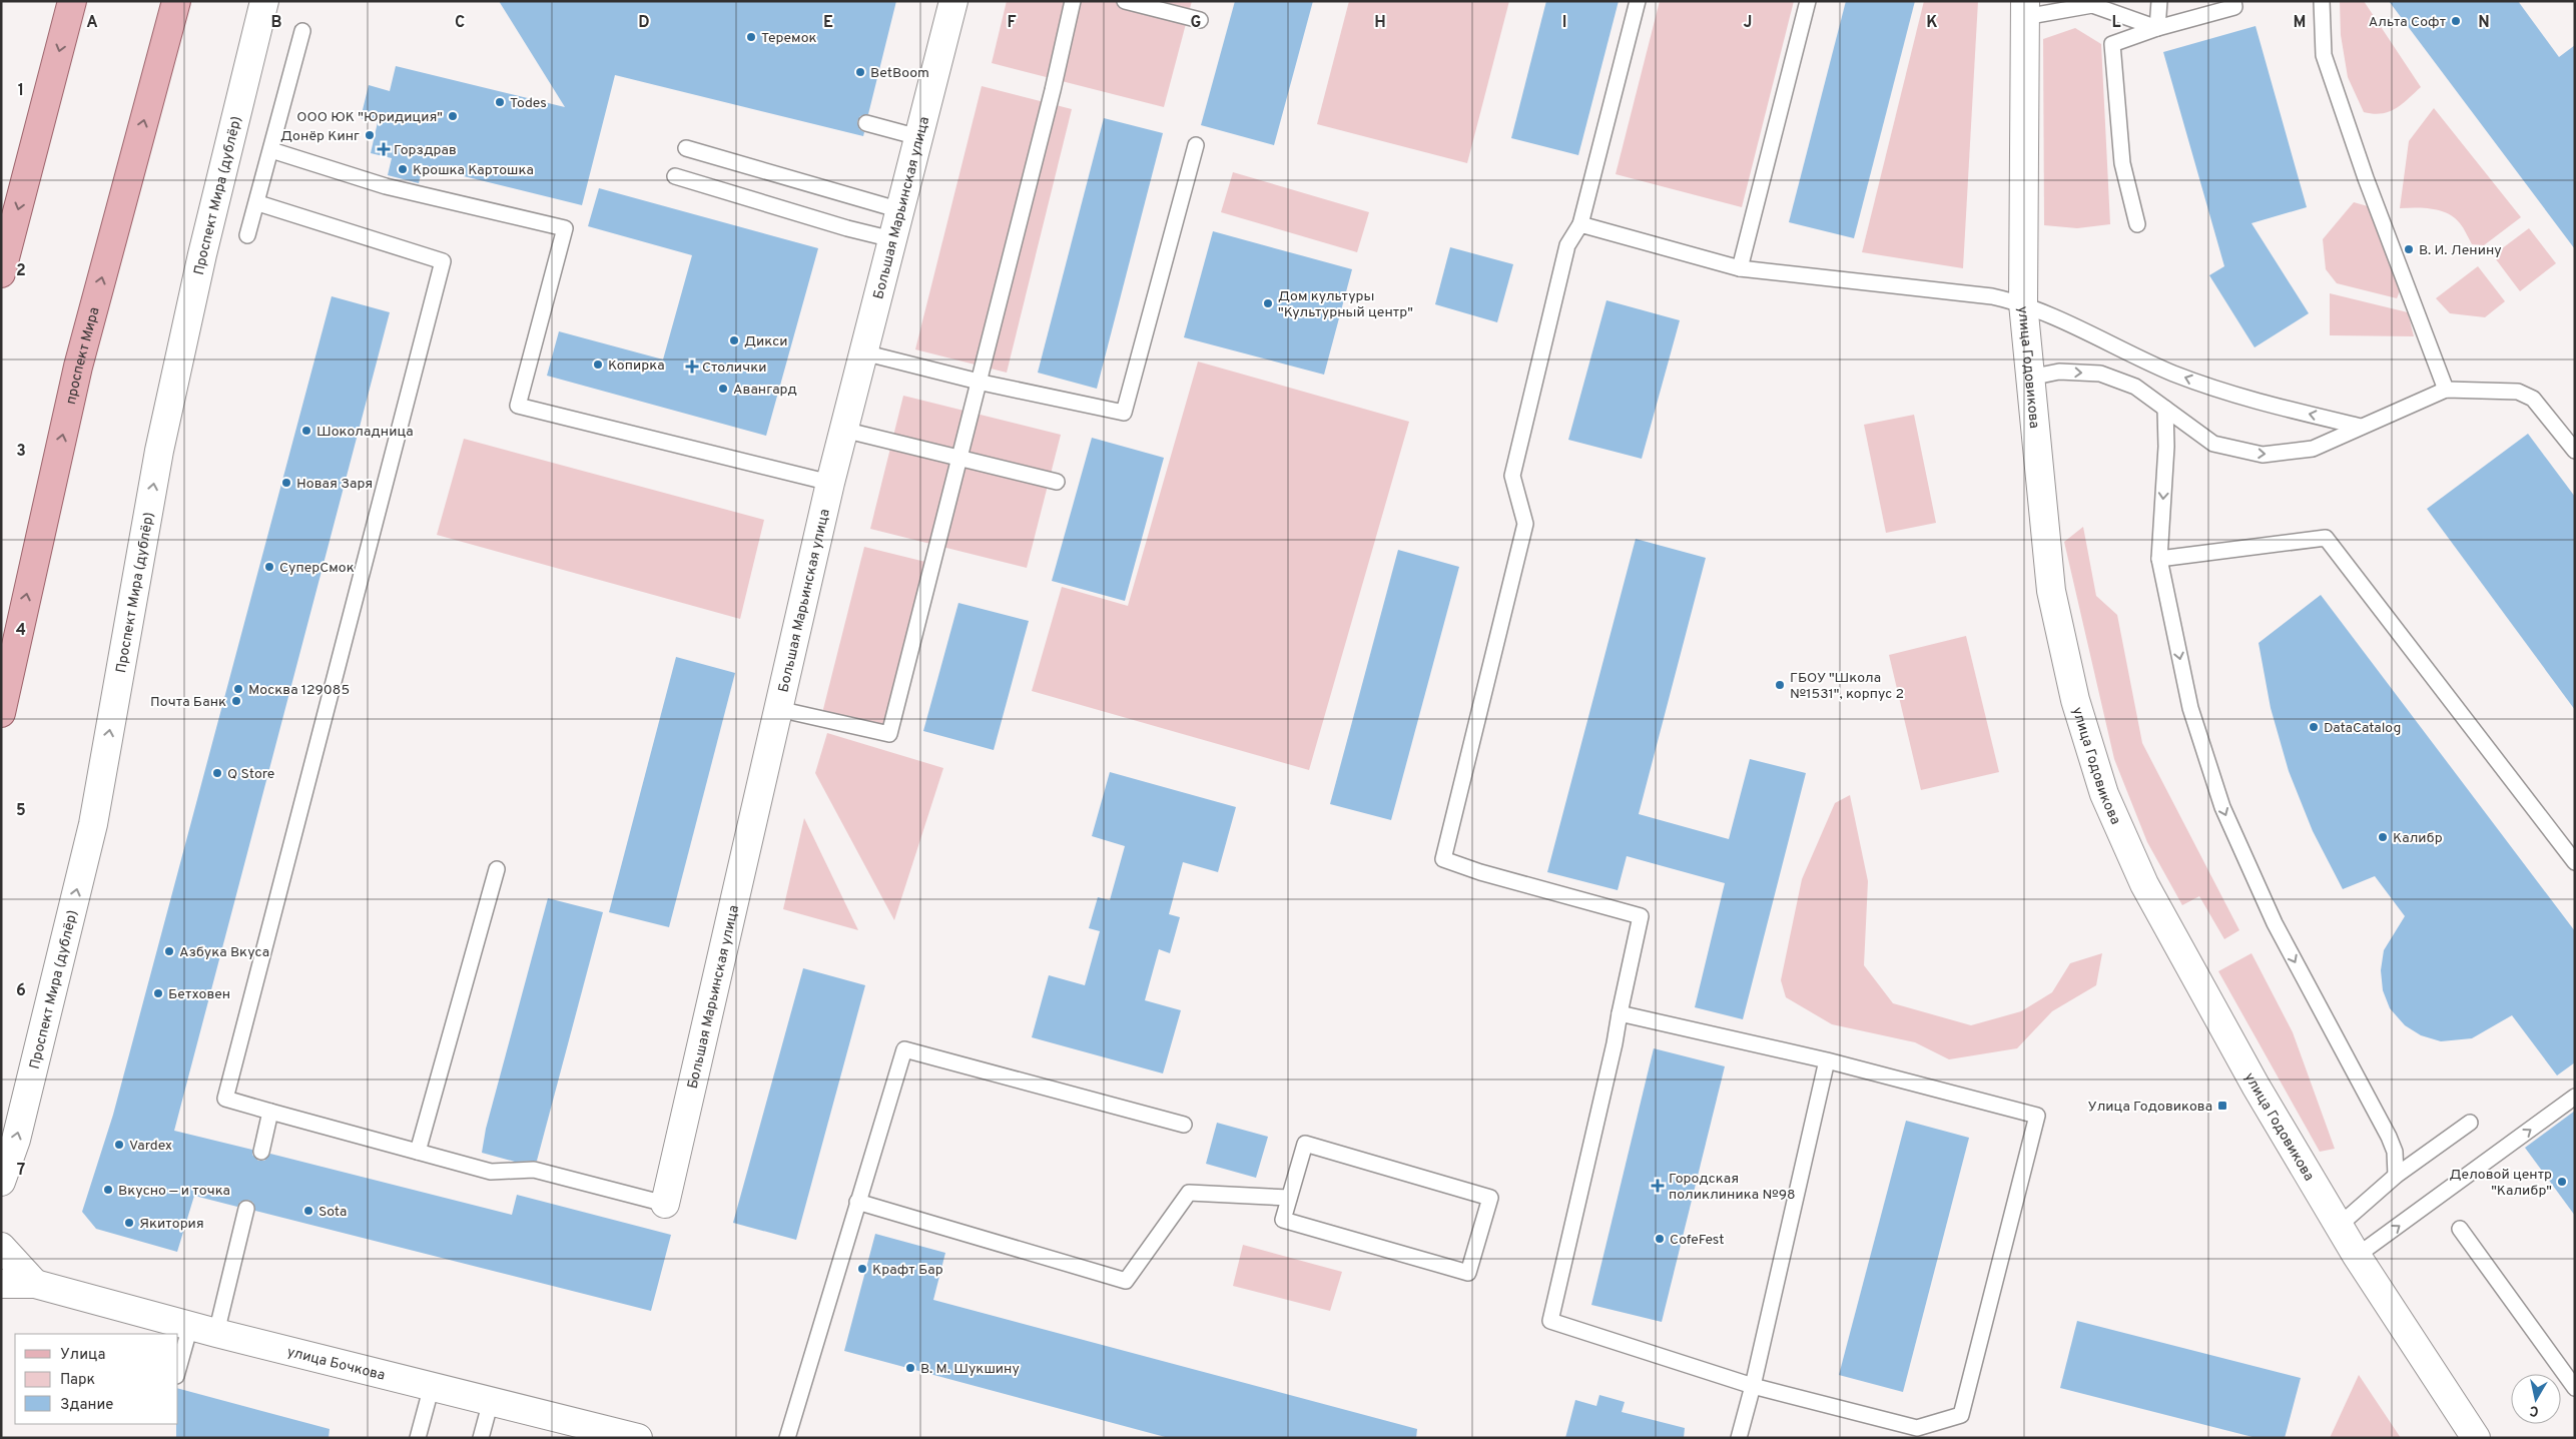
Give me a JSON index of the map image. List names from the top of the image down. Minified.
{"streets":{"main road":["проспект Мира"],"street":["Проспект Мира (дублёр)","Большая Марьинская улица","улица Годовикова","улица Бочкова"]},"one_way":["Проспект Мира (дублёр)"],"places":{"other":["Альта Софт","Теремок","BetBoom","Todes","ООО ЮК \"Юридиция\"","Донёр Кинг","Крошка Картошка","В. И. Ленину","Дом культуры \"Культурный центр\"","Дикси","Копирка","Авангард","Шоколадница","Новая Заря","СуперСмок","ГБОУ \"Школа №1531\", корпус 2","Москва 129085","Почта Банк","DataCatalog","Q Store","Калибр","Азбука Вкуса","Бетховен","Vardex","Деловой центр \"Калибр\"","Вкусно — и точка","Sota","Якитория","CofeFest","Крафт Бар","В. М. Шукшину"],"health":["Горздрав","Столички","Городская поликлиника №98"],"transit":["Улица Годовикова"]},"legend":["Улица","Парк","Здание"],"north":"bottom","grid":{"columns":["A","B","C","D","E","F","G","H","I","J","K","L","M","N"],"rows":["1","2","3","4","5","6","7"]}}
